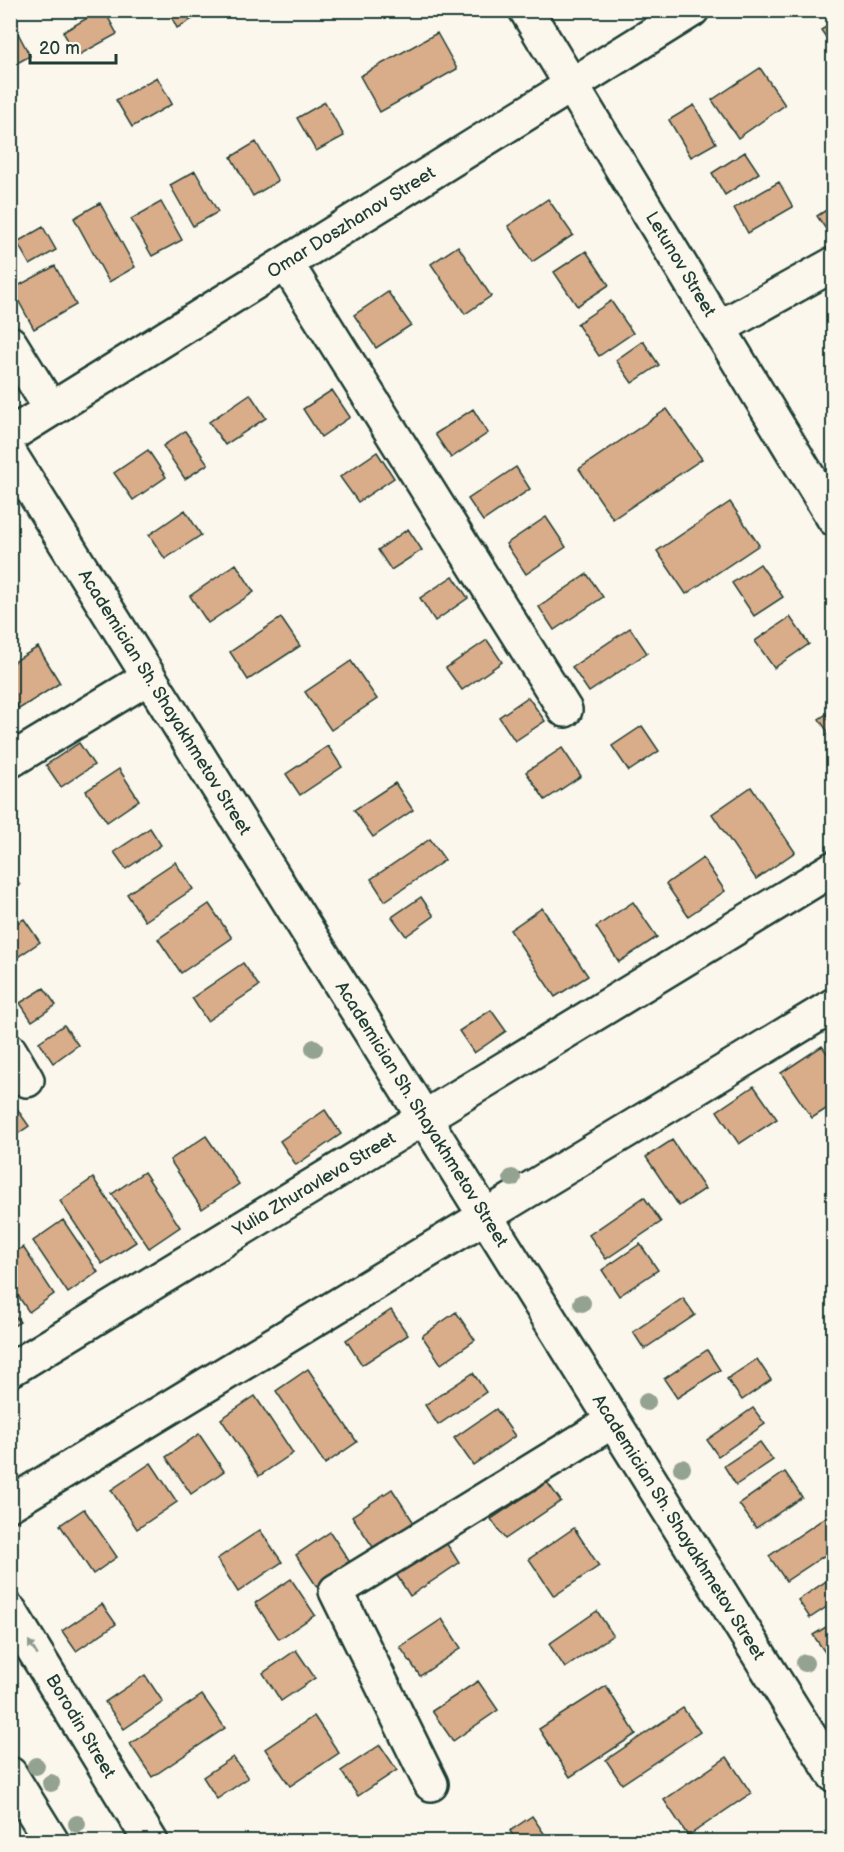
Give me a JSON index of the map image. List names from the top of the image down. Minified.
{"streets":{"street":["Omar Doszhanov Street","Letunov Street","Academician Sh. Shayakhmetov Street","Yulia Zhuravleva Street","Borodin Street"]},"crossings":[["Omar Doszhanov Street","Letunov Street"],["Academician Sh. Shayakhmetov Street","Yulia Zhuravleva Street"]],"one_way":["Borodin Street"],"scale_bar":"20 m"}
